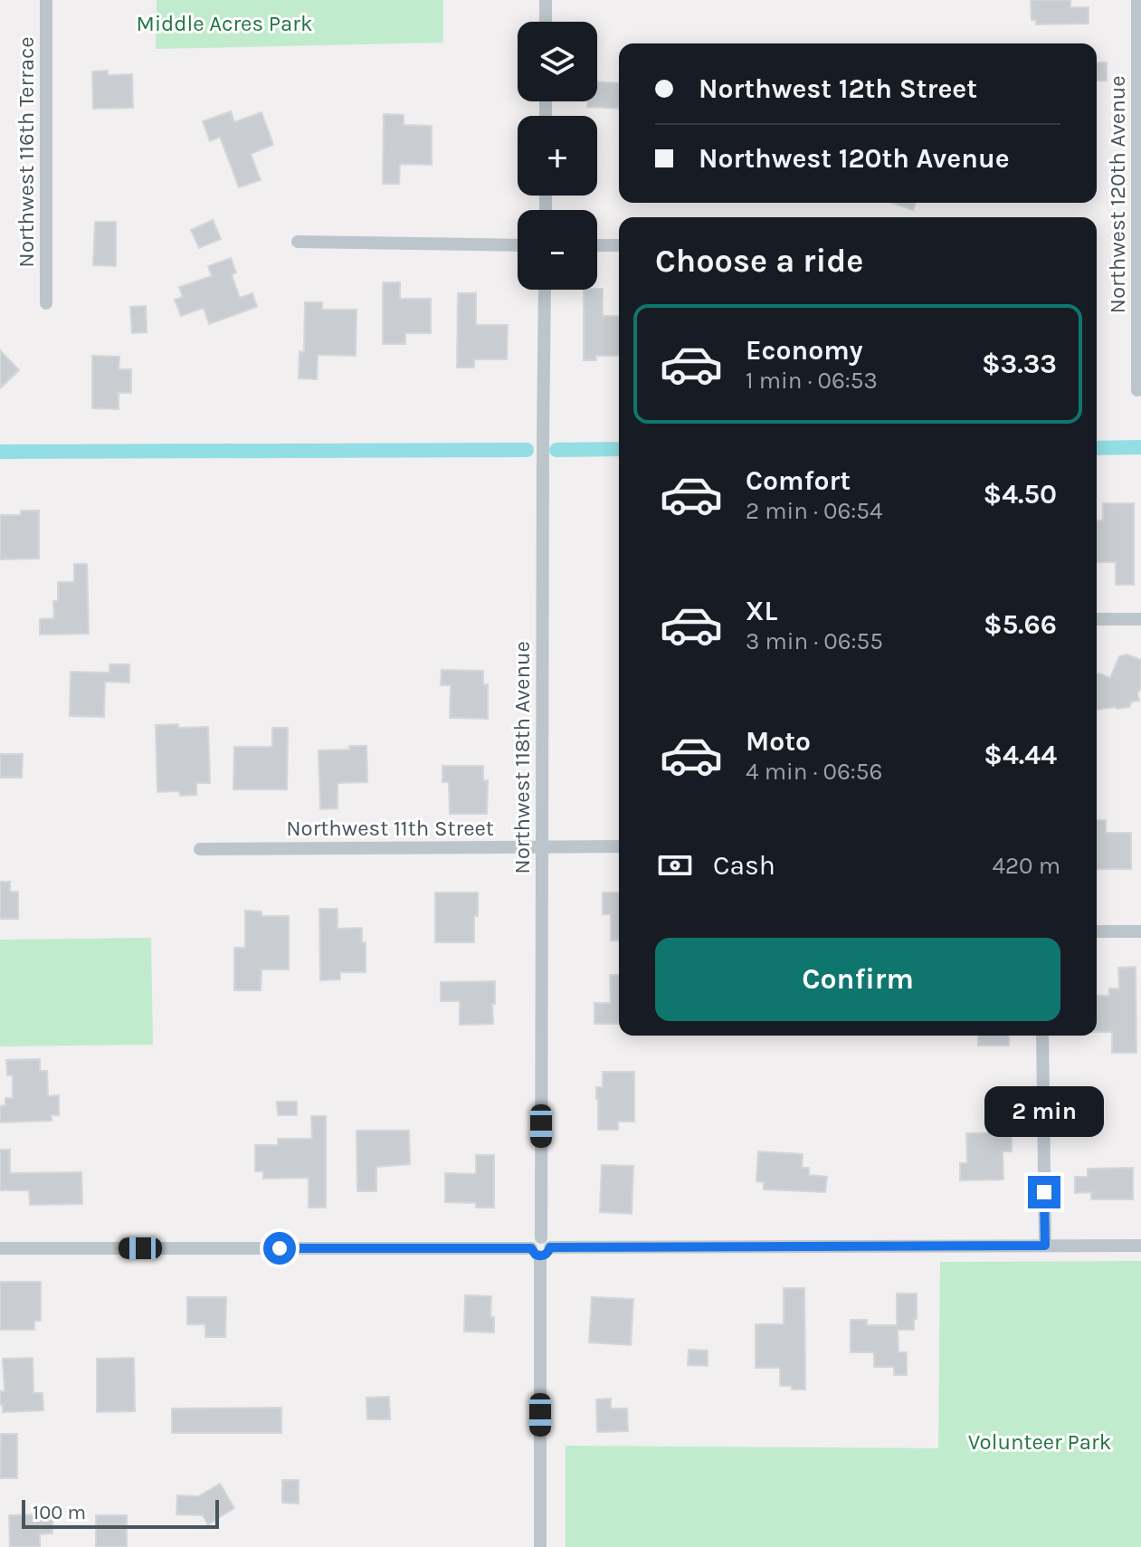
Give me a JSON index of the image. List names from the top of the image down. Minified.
{"streets":{"street":["Northwest 116th Terrace","Northwest 120th Avenue","Northwest 118th Avenue","Northwest 11th Street"]},"crossings":[["Northwest 118th Avenue","Northwest 11th Street"]],"parks":["Middle Acres Park","Volunteer Park"],"scale_bar":"100 m","page":{"map_buttons":["+","−"],"banner":["Northwest 12th Street","Northwest 120th Avenue"],"heading":"Choose a ride","list":[{"name":"Economy","note":"1 min · 06:53","value":"$3.33"},{"name":"Comfort","note":"2 min · 06:54","value":"$4.50"},{"name":"XL","note":"3 min · 06:55","value":"$5.66"},{"name":"Moto","note":"4 min · 06:56","value":"$4.44"}],"pay":["Cash","420 m"],"buttons":"Confirm","bubble":"2 min","scale":"100 m"}}
